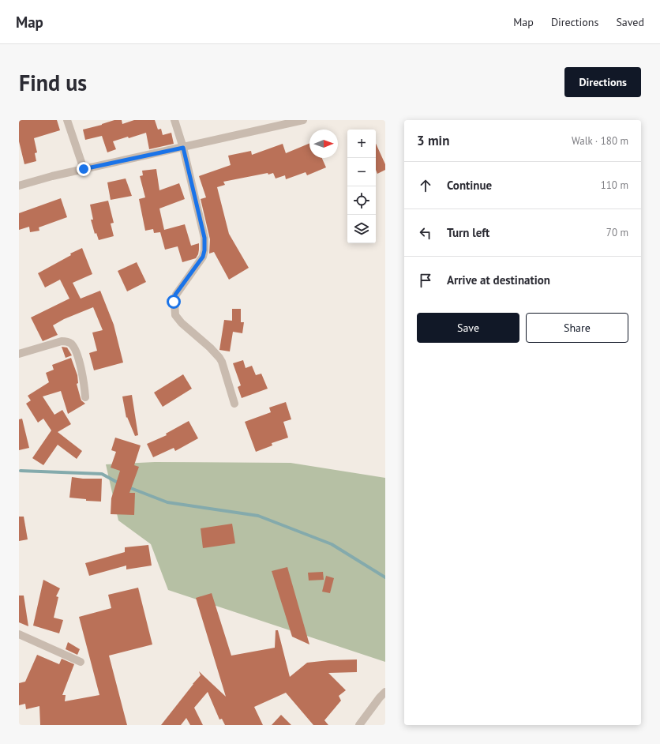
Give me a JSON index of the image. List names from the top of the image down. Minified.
{"north":"right","page":{"header":"Map","nav":["Map","Directions","Saved"],"buttons":["Directions",["Save","Share"]],"title":"Find us","heading":["3 min","Walk · 180 m"],"map_buttons":["+","−"],"list":[["Continue","110 m"],["Turn left","70 m"],"Arrive at destination"]}}
